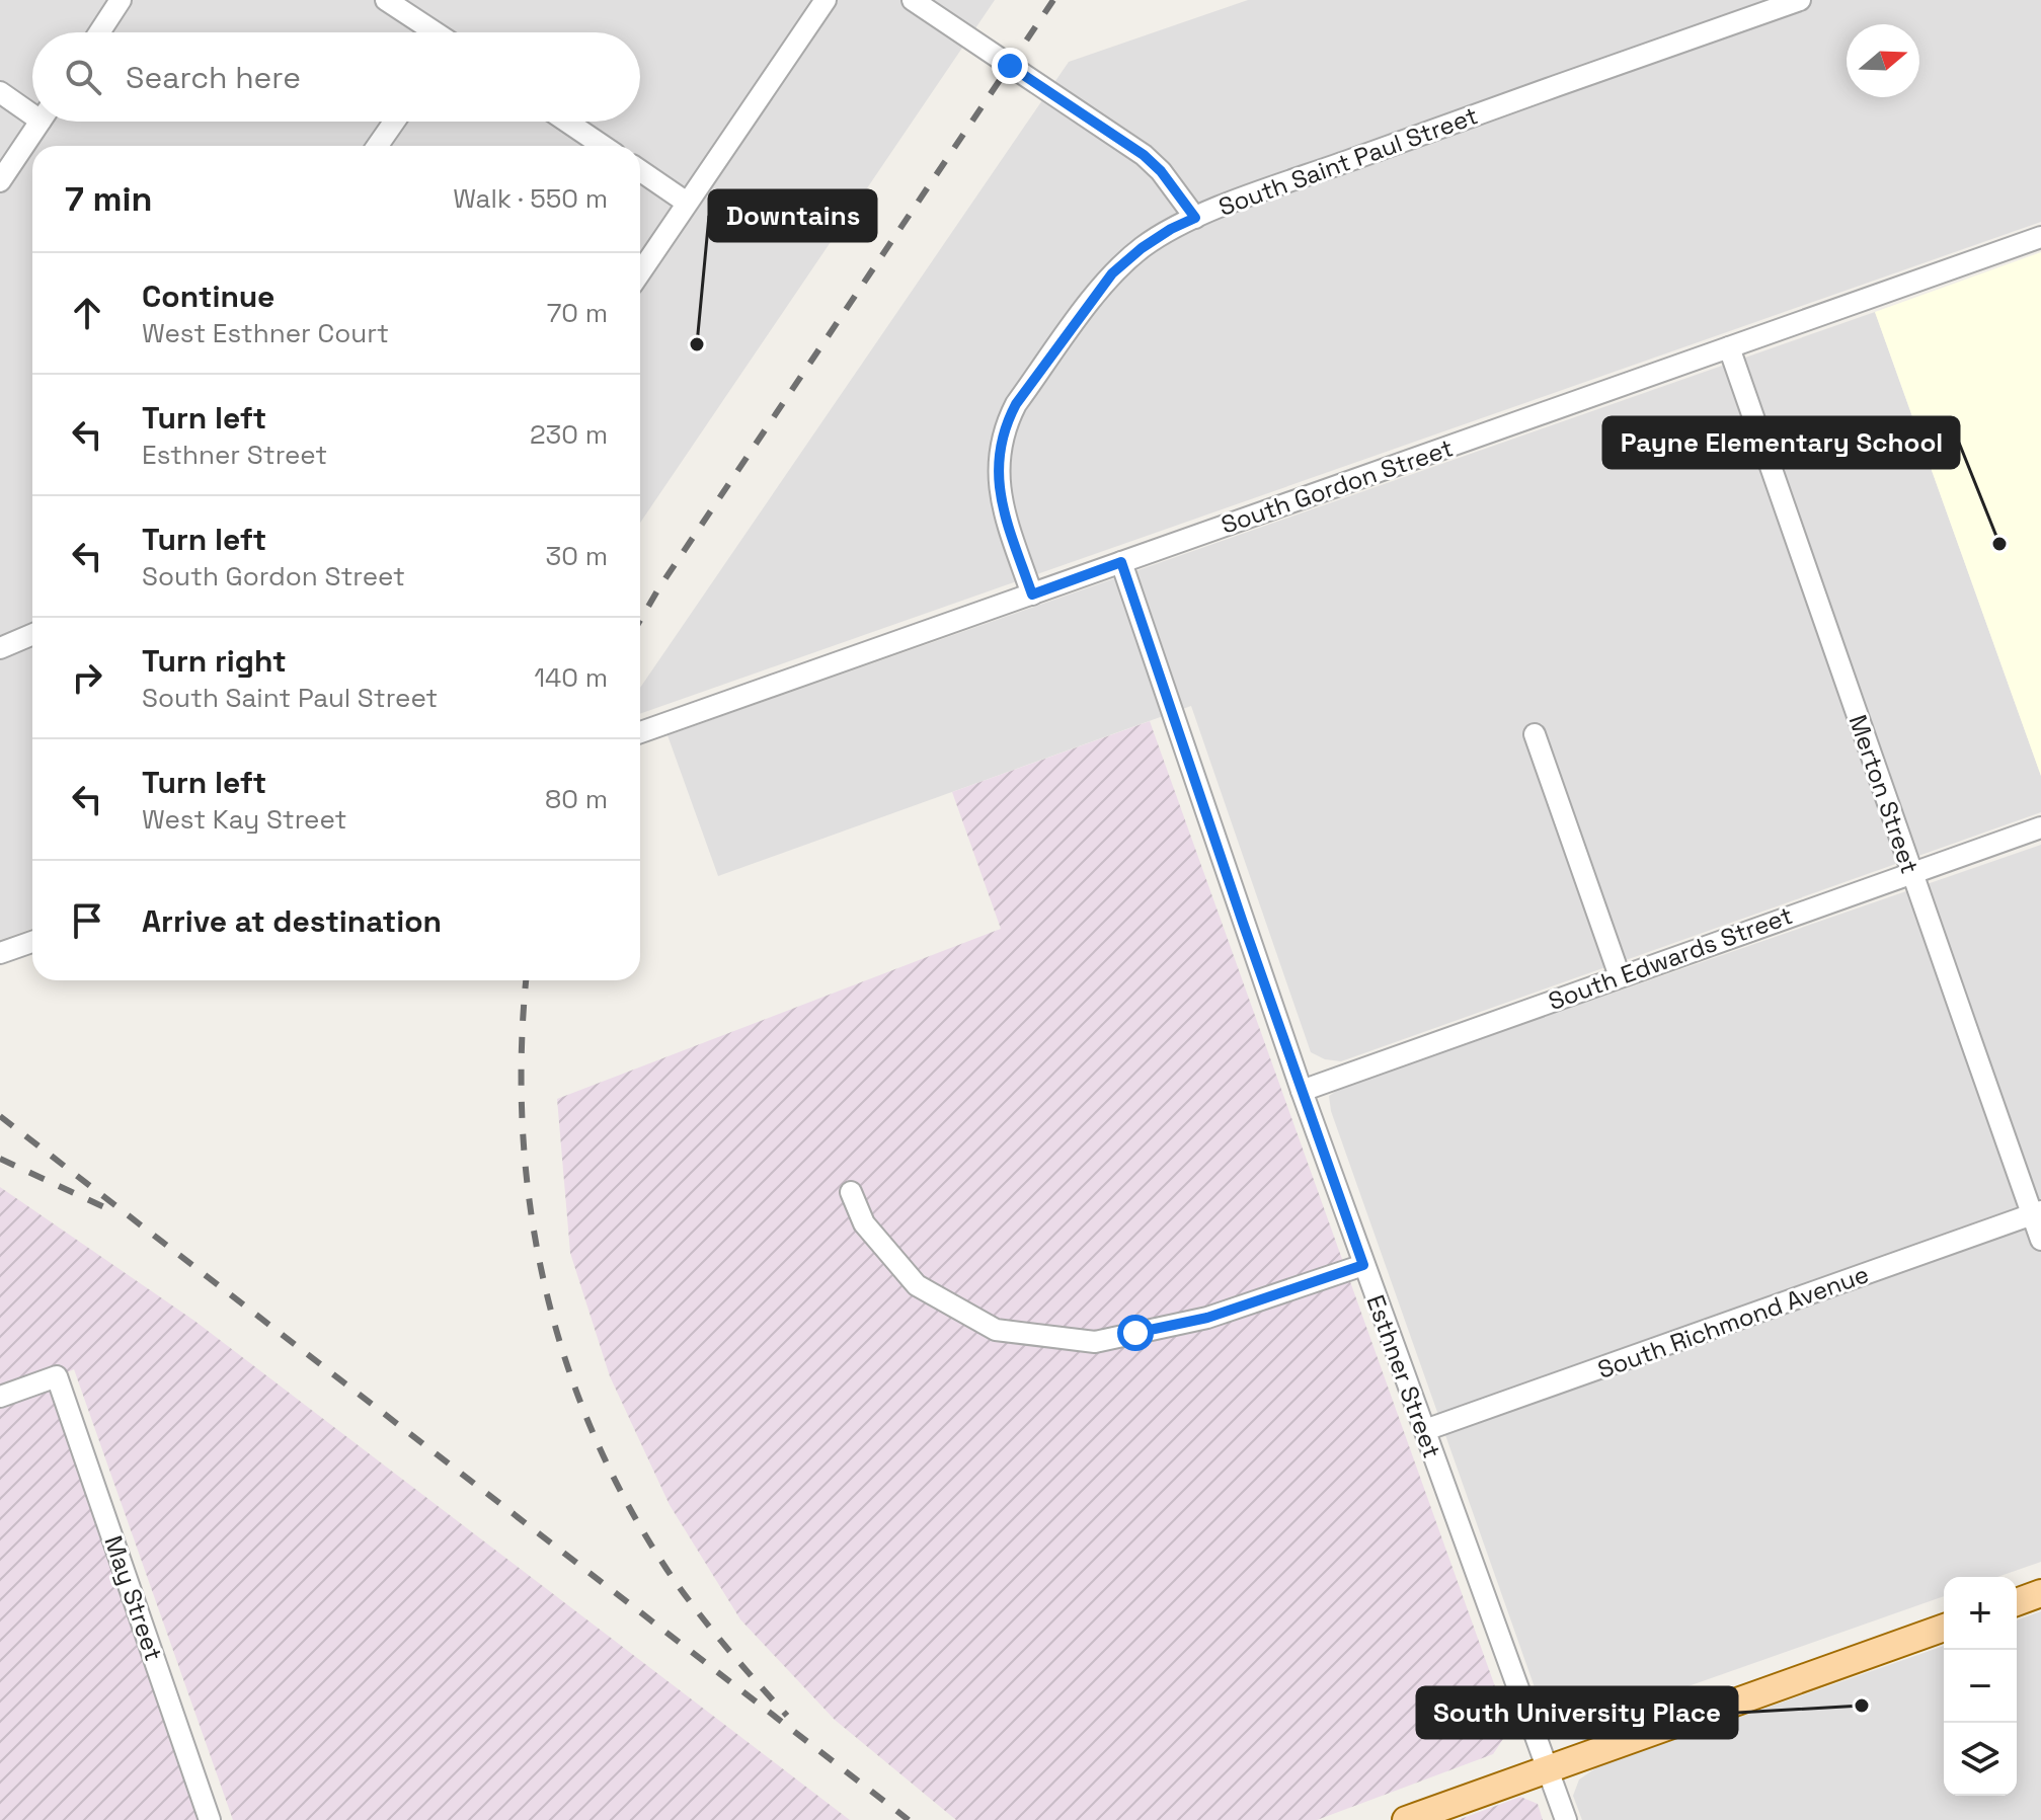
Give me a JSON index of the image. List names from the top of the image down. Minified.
{"streets":{"street":["South Saint Paul Street","South Gordon Street","Merton Street","South Edwards Street","South Richmond Avenue","Esthner Street","May Street"]},"crossings":[["South Saint Paul Street","South Gordon Street"],["South Gordon Street","Merton Street"],["South Gordon Street","Esthner Street"],["Merton Street","South Edwards Street"],["Merton Street","South Richmond Avenue"],["South Edwards Street","Esthner Street"],["South Richmond Avenue","Esthner Street"]],"places":["Downtains","Payne Elementary School","South University Place"],"north":"right","page":{"search":"Search here","heading":["7 min","Walk · 550 m"],"list":[["Continue","West Esthner Court","70 m"],["Turn left","Esthner Street","230 m"],["Turn left","South Gordon Street","30 m"],["Turn right","South Saint Paul Street","140 m"],["Turn left","West Kay Street","80 m"],"Arrive at destination"],"map_buttons":["+","−"]}}
